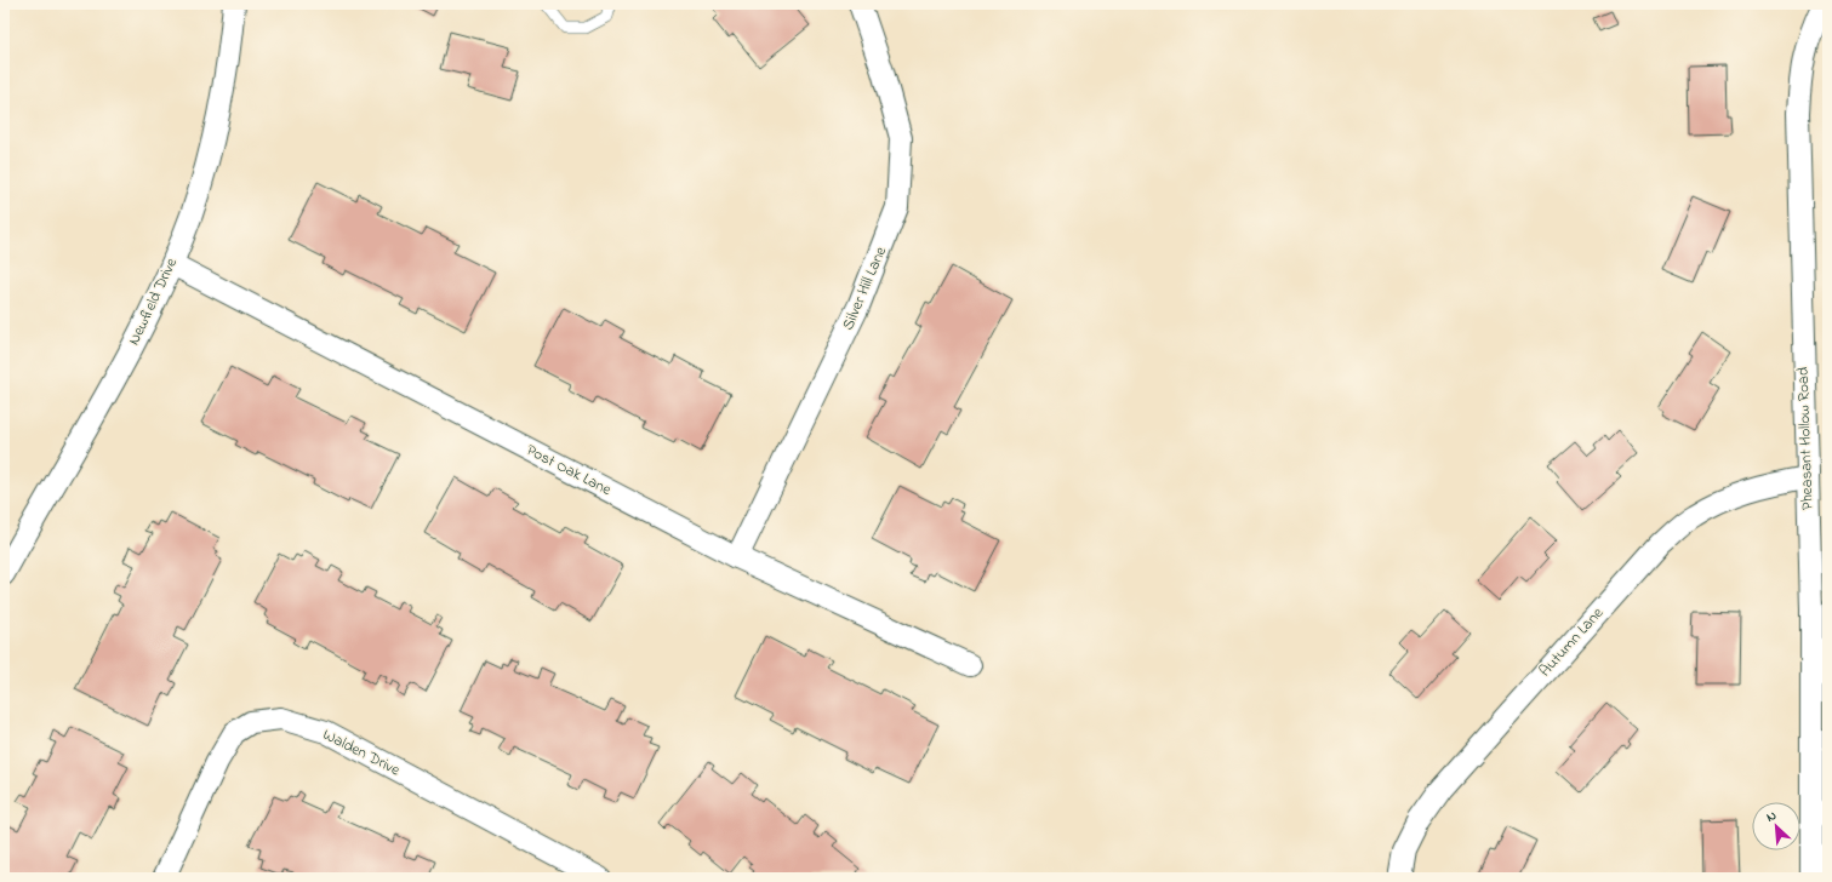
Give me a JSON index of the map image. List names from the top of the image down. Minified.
{"streets":{"street":["Silver Hill Lane","Newfield Drive","Pheasant Hollow Road","Post Oak Lane","Autumn Lane","Walden Drive"]},"crossings":[["Silver Hill Lane","Post Oak Lane"],["Newfield Drive","Post Oak Lane"],["Pheasant Hollow Road","Autumn Lane"]],"north":"top left"}
